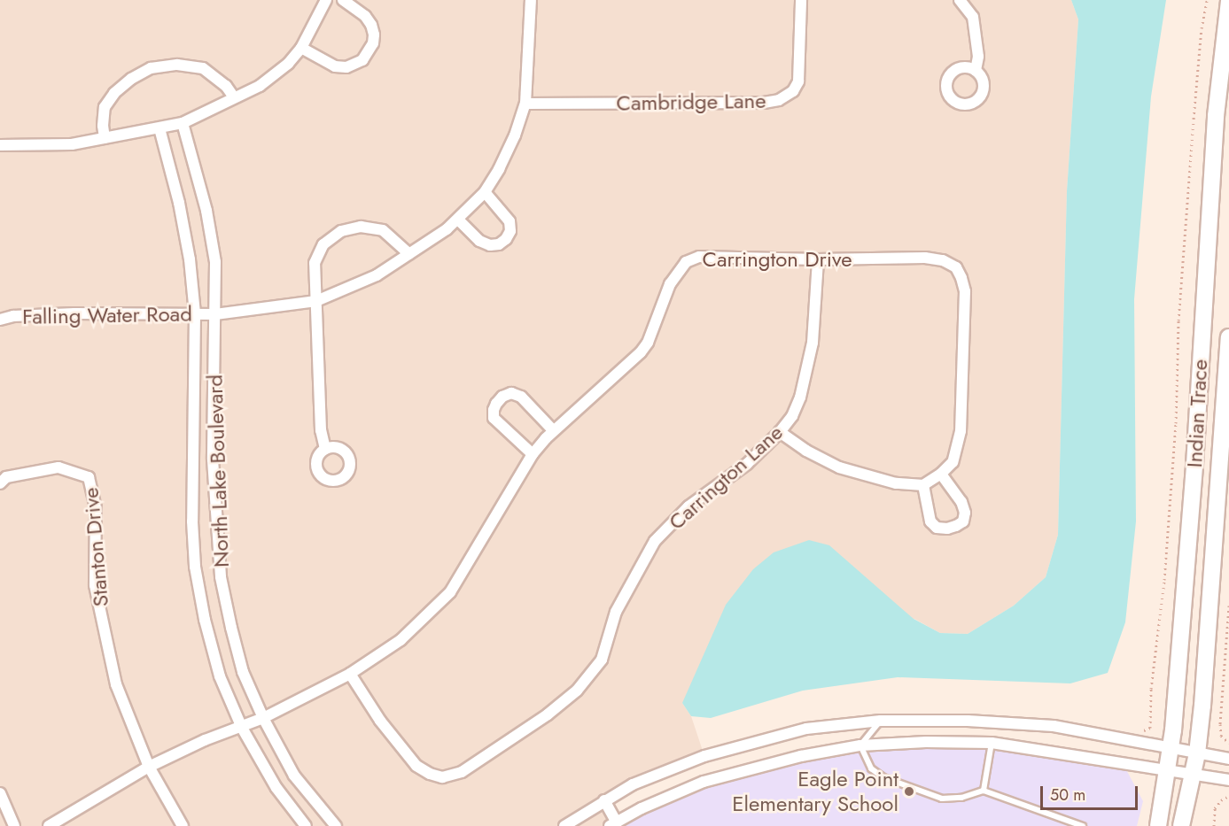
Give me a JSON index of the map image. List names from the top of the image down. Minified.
{"streets":{"main road":["Indian Trace"],"street":["Cambridge Lane","Carrington Drive","Falling Water Road","North Lake Boulevard","Carrington Lane","Stanton Drive"]},"crossings":[["Cambridge Lane","Falling Water Road"],["Carrington Drive","North Lake Boulevard"],["Carrington Drive","Carrington Lane"],["Falling Water Road","North Lake Boulevard"]],"places":["Eagle Point Elementary School"],"scale_bar":"50 m"}
